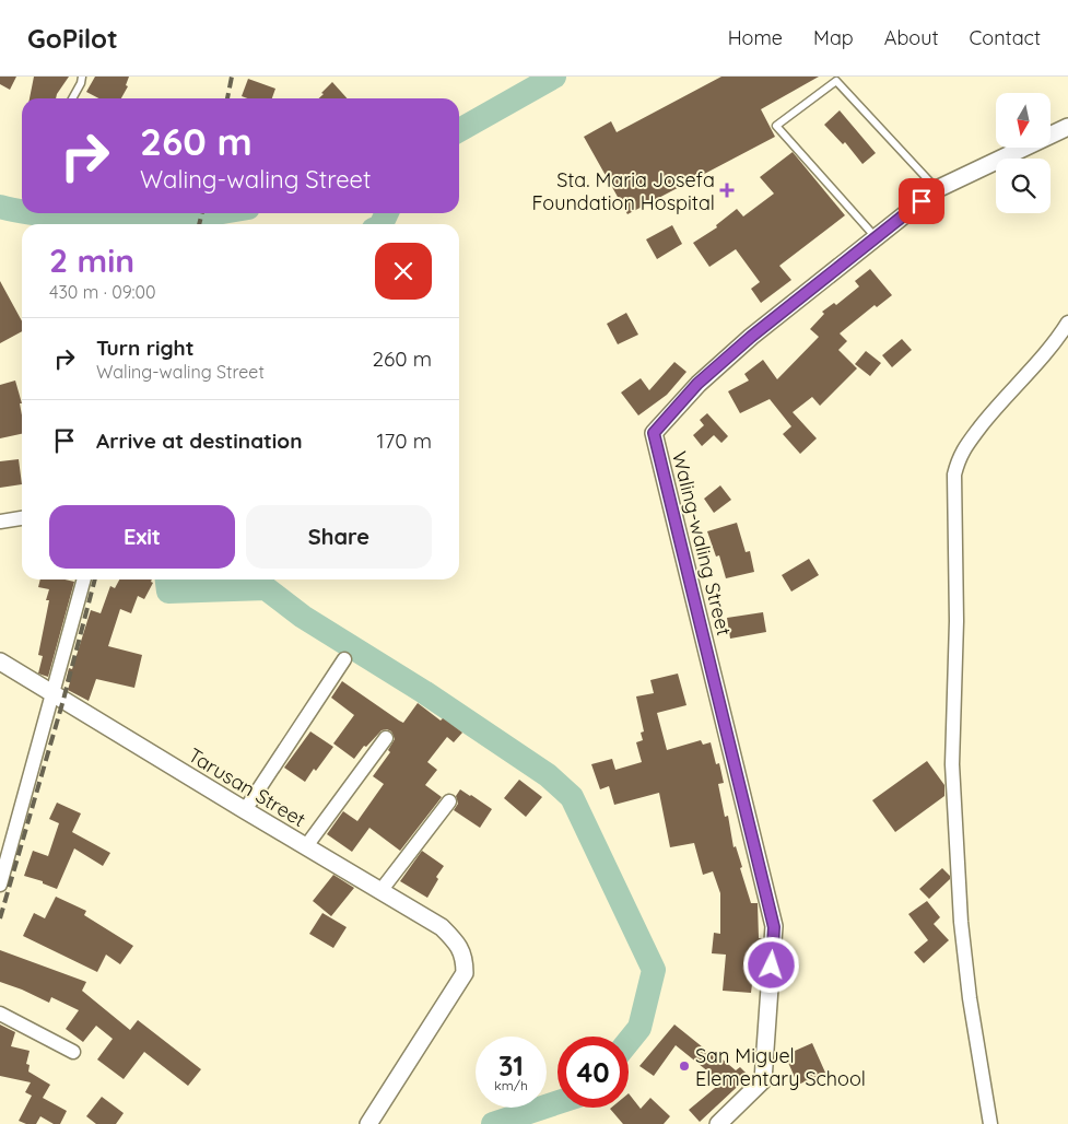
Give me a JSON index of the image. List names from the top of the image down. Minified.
{"streets":{"street":["Waling-waling Street","Tarusan Street"]},"places":{"health":["Sta. Maria Josefa Foundation Hospital"],"other":["San Miguel Elementary School"]},"north":"bottom","page":{"header":"GoPilot","nav":["Home","Map","About","Contact"],"turn":["260 m","Waling-waling Street"],"heading":["2 min","430 m · 09:00"],"list":[{"name":"Turn right","note":"Waling-waling Street","value":"260 m"},{"name":"Arrive at destination","value":"170 m"}],"buttons":["Exit","Share"],"speed":"31 km/h","limit":"40"}}
